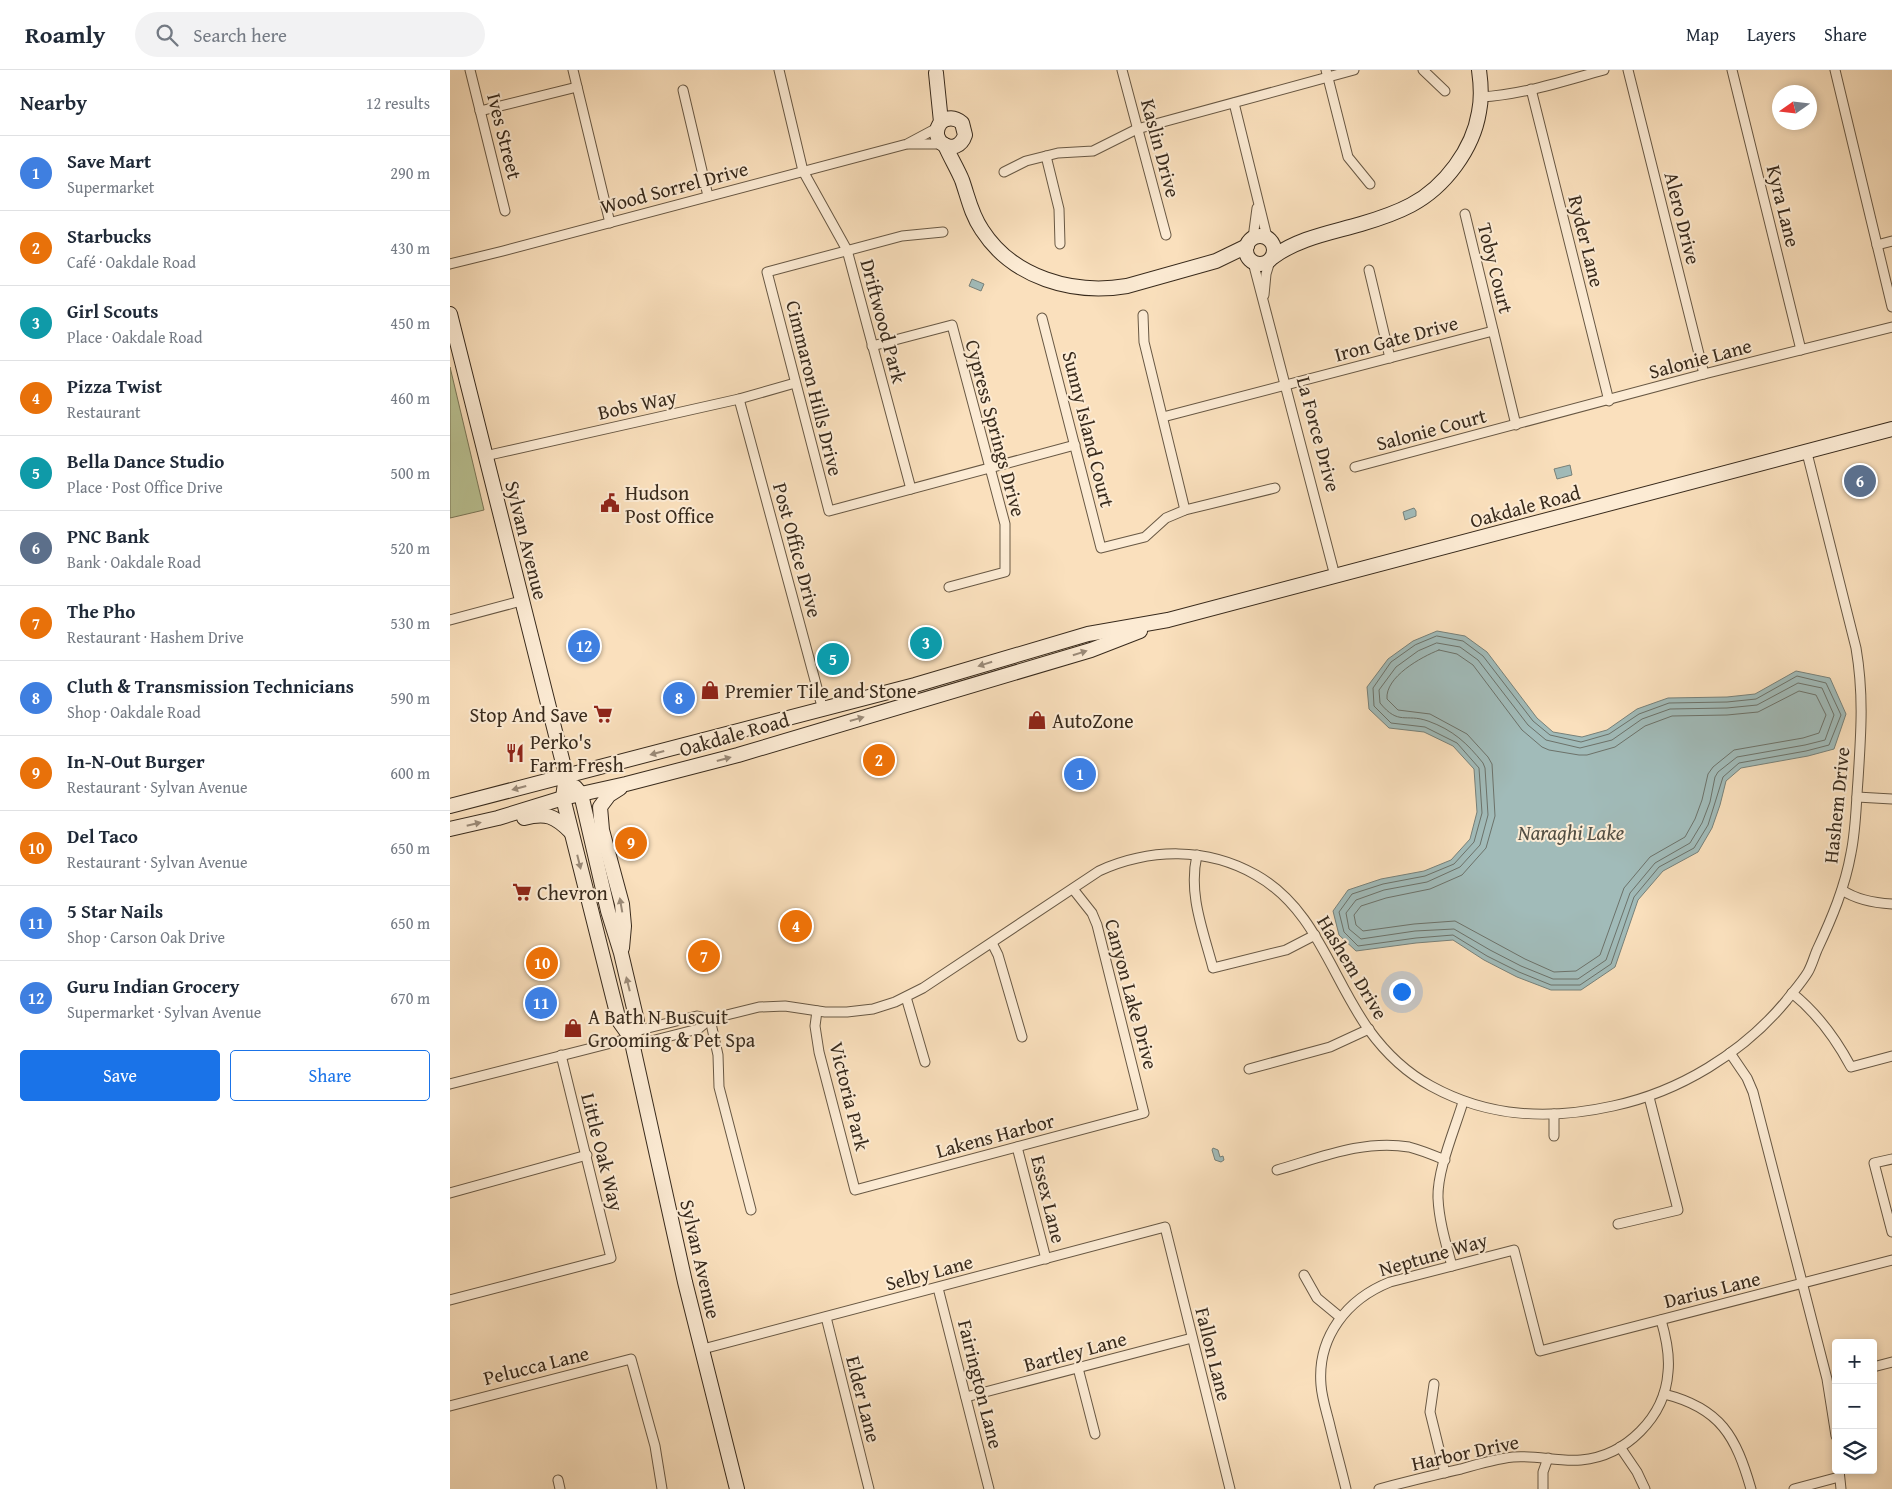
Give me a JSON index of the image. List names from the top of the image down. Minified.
{"streets":{"main road":["La Force Drive","Oakdale Road","Sylvan Avenue"],"street":["Ives Street","Kaslin Drive","Wood Sorrel Drive","Kyra Lane","Alero Drive","Ryder Lane","Toby Court","Driftwood Park","Iron Gate Drive","Salonie Lane","Cimmaron Hills Drive","Bobs Way","Cypress Springs Drive","Sunny Island Court","Salonie Court","Post Office Drive","Hashem Drive","Canyon Lake Drive","Victoria Park","Lakens Harbor","Little Oak Way","Essex Lane","Neptune Way","Selby Lane","Darius Lane","Bartley Lane","Fallon Lane","Pelucca Lane","Fairington Lane","Elder Lane","Harbor Drive"]},"crossings":[["Wood Sorrel Drive","Driftwood Park"],["Kyra Lane","Salonie Lane"],["Alero Drive","Salonie Lane"],["Ryder Lane","Salonie Lane"],["Toby Court","Iron Gate Drive"],["Toby Court","Salonie Lane"],["Toby Court","Salonie Court"],["Driftwood Park","Cimmaron Hills Drive"],["Driftwood Park","Cypress Springs Drive"],["Iron Gate Drive","La Force Drive"],["Salonie Lane","Salonie Court"],["Cimmaron Hills Drive","Bobs Way"],["Bobs Way","Sylvan Avenue"],["Bobs Way","Post Office Drive"],["La Force Drive","Oakdale Road"],["Oakdale Road","Sylvan Avenue"],["Oakdale Road","Post Office Drive"],["Oakdale Road","Hashem Drive"],["Sylvan Avenue","Hashem Drive"],["Sylvan Avenue","Selby Lane"],["Hashem Drive","Canyon Lake Drive"],["Hashem Drive","Victoria Park"],["Canyon Lake Drive","Lakens Harbor"],["Victoria Park","Lakens Harbor"],["Lakens Harbor","Essex Lane"],["Essex Lane","Selby Lane"],["Neptune Way","Darius Lane"],["Selby Lane","Fallon Lane"],["Selby Lane","Fairington Lane"],["Selby Lane","Elder Lane"],["Darius Lane","Harbor Drive"],["Bartley Lane","Fallon Lane"],["Bartley Lane","Fairington Lane"]],"water":["Naraghi Lake"],"places":{"public building":["Hudson Post Office"],"shop":["Premier Tile and Stone","AutoZone","A Bath N Buscuit Grooming & Pet Spa"],"supermarket":["Stop And Save","Chevron"],"restaurant":["Perko's Farm Fresh"]},"north":"left","page":{"header":"Roamly","search":"Search here","nav":["Map","Layers","Share"],"heading":["Nearby","12 results"],"list":[{"mark":"1","name":"Save Mart","note":"Supermarket","value":"290 m"},{"mark":"2","name":"Starbucks","note":"Café · Oakdale Road","value":"430 m"},{"mark":"3","name":"Girl Scouts","note":"Place · Oakdale Road","value":"450 m"},{"mark":"4","name":"Pizza Twist","note":"Restaurant","value":"460 m"},{"mark":"5","name":"Bella Dance Studio","note":"Place · Post Office Drive","value":"500 m"},{"mark":"6","name":"PNC Bank","note":"Bank · Oakdale Road","value":"520 m"},{"mark":"7","name":"The Pho","note":"Restaurant · Hashem Drive","value":"530 m"},{"mark":"8","name":"Cluth & Transmission Technicians","note":"Shop · Oakdale Road","value":"590 m"},{"mark":"9","name":"In-N-Out Burger","note":"Restaurant · Sylvan Avenue","value":"600 m"},{"mark":"10","name":"Del Taco","note":"Restaurant · Sylvan Avenue","value":"650 m"},{"mark":"11","name":"5 Star Nails","note":"Shop · Carson Oak Drive","value":"650 m"},{"mark":"12","name":"Guru Indian Grocery","note":"Supermarket · Sylvan Avenue","value":"670 m"}],"pins":["6","3","12","5","8","2","1","9","4","7","10","11"],"buttons":["Save","Share"],"map_buttons":["+","−"]}}
